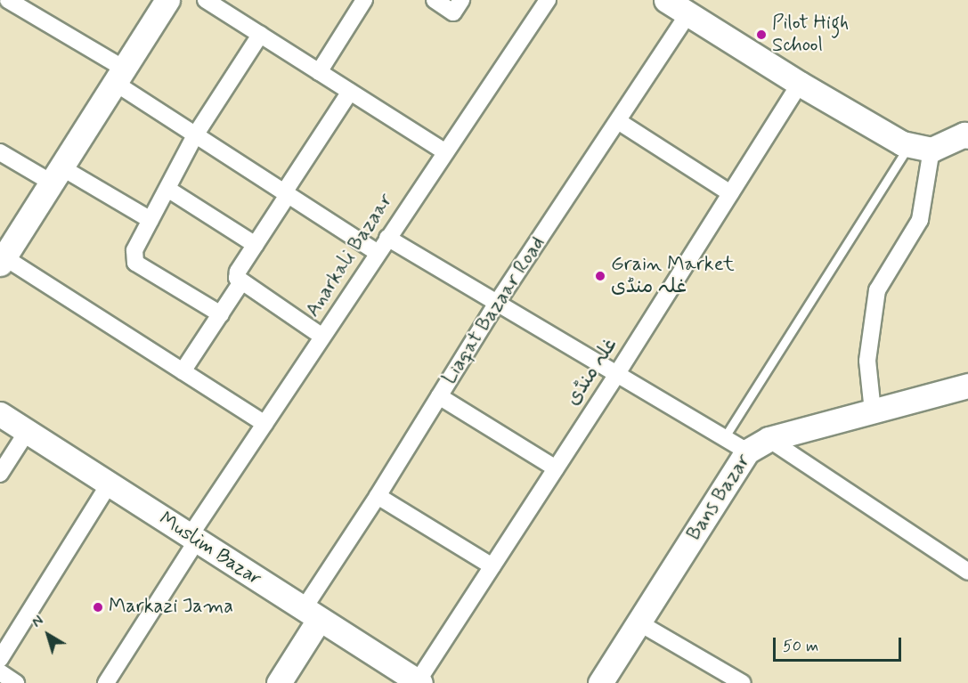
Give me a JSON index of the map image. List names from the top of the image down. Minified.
{"streets":{"street":["Anarkali Bazaar","Liaqat Bazaar Road","غلہ منڈی","Bans Bazar","Muslim Bazar"]},"crossings":[["Anarkali Bazaar","Muslim Bazar"],["Liaqat Bazaar Road","Muslim Bazar"],["غلہ منڈی","Muslim Bazar"]],"places":["Pilot High School","Grain Market غلہ منڈی","Markazi Jama"],"scale_bar":"50 m","north":"top left"}
